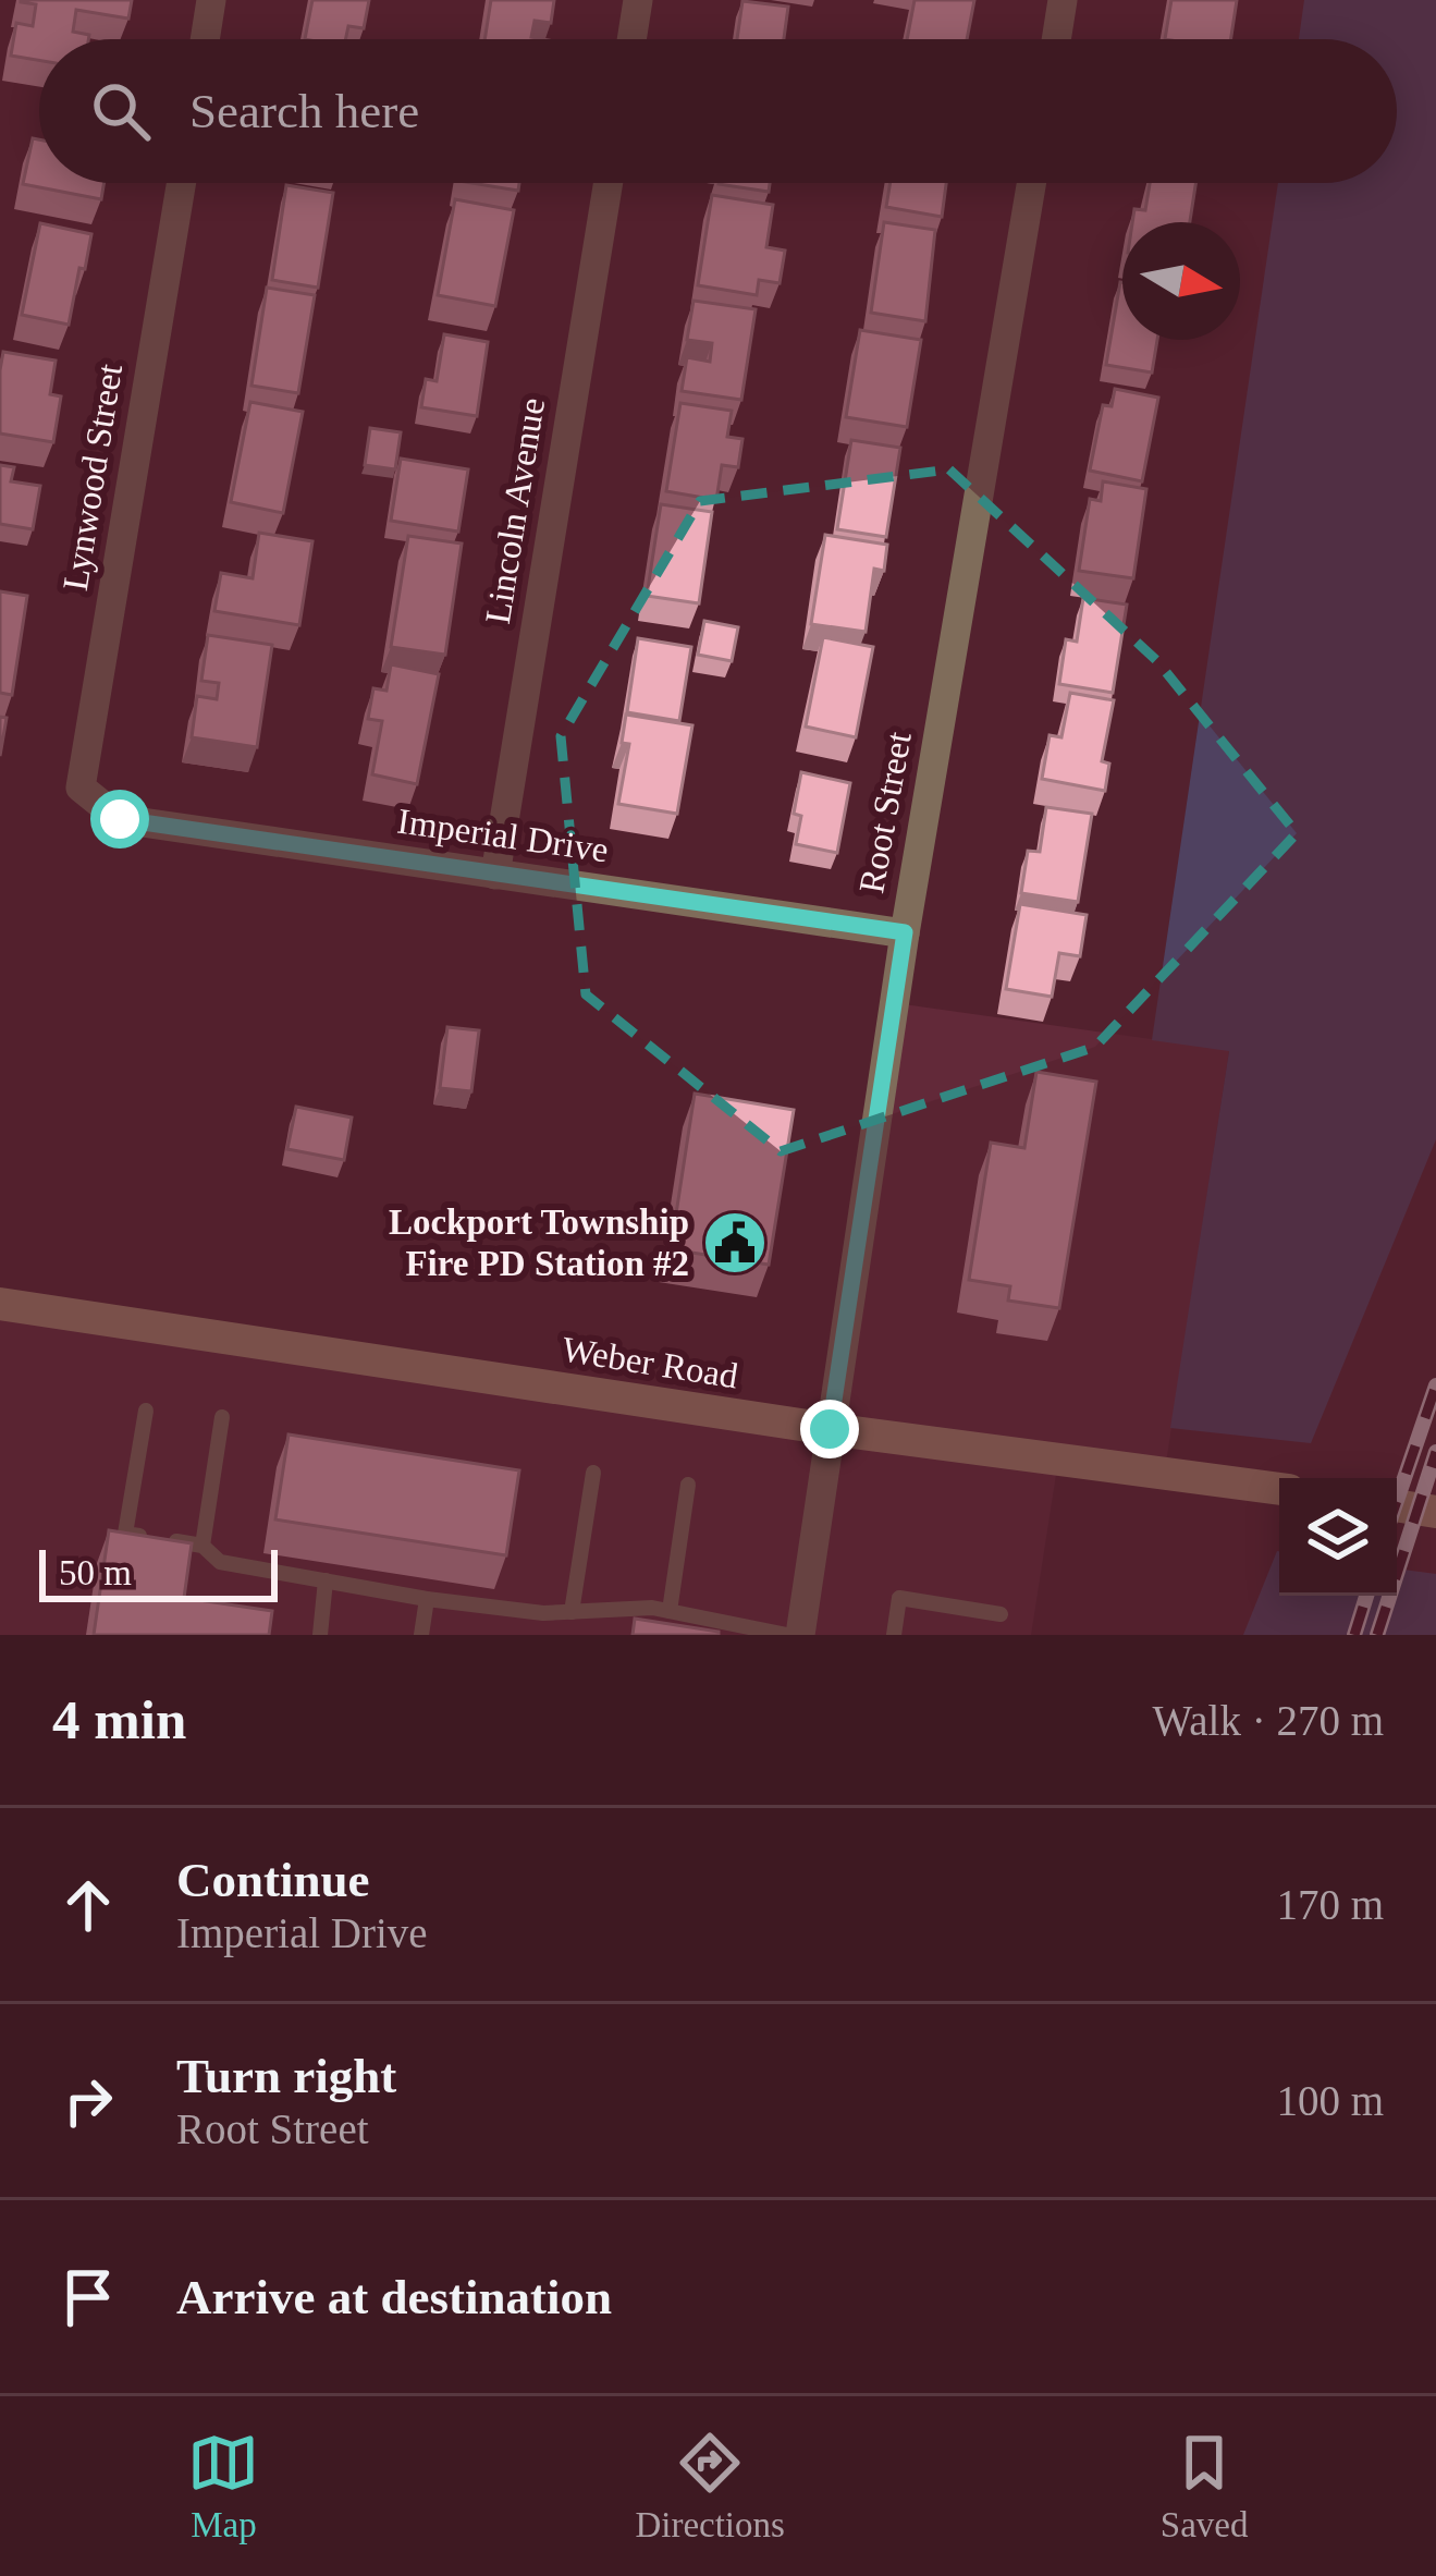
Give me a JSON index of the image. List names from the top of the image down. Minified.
{"streets":{"main road":["Weber Road"],"street":["Lynwood Street","Lincoln Avenue","Root Street","Imperial Drive"]},"crossings":[["Lynwood Street","Imperial Drive"],["Lincoln Avenue","Imperial Drive"],["Root Street","Imperial Drive"],["Root Street","Weber Road"]],"places":{"public building":["Lockport Township Fire PD Station #2"]},"scale_bar":"50 m","north":"right","page":{"search":"Search here","scale":"50 m","heading":["4 min","Walk · 270 m"],"list":[["Continue","Imperial Drive","170 m"],["Turn right","Root Street","100 m"],"Arrive at destination"],"nav":["Map","Directions","Saved"]}}
